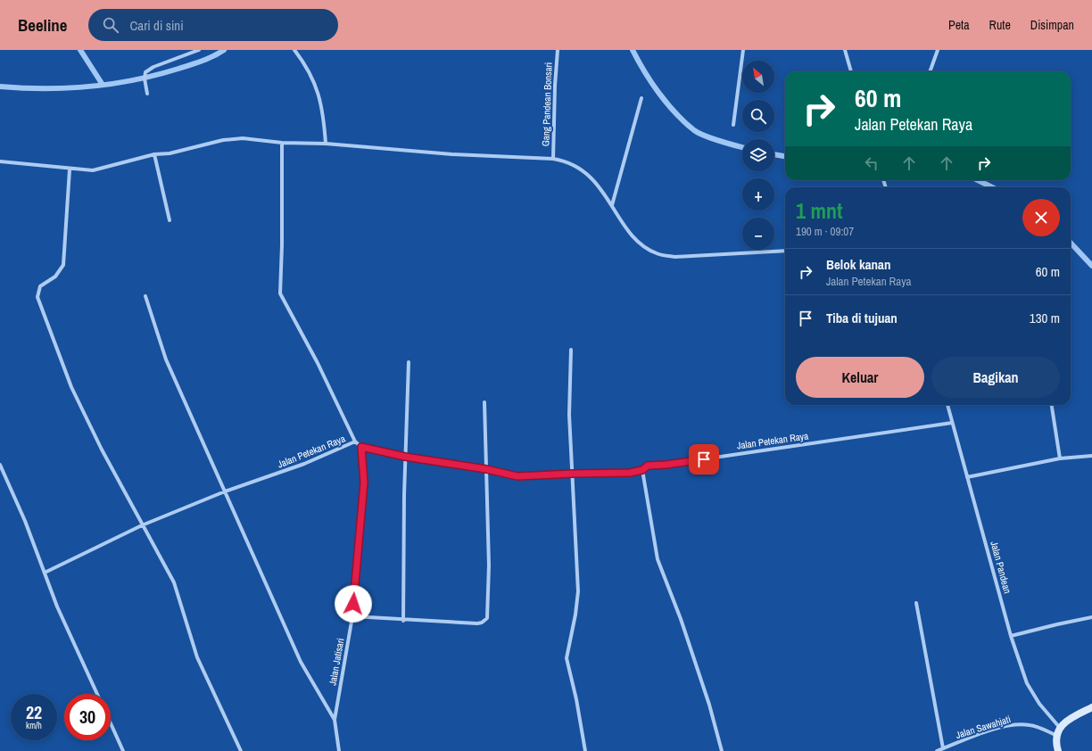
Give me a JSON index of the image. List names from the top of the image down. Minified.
{"streets":{"street":["Gang Pandean Bonsari","Jalan Petekan Raya","Jalan Pandean","Jalan Jatisari","Jalan Sawahjati"]},"crossings":[["Jalan Petekan Raya","Jalan Pandean"],["Jalan Petekan Raya","Jalan Jatisari"],["Jalan Pandean","Jalan Sawahjati"]],"north":"top left","page":{"header":"Beeline","search":"Cari di sini","nav":["Peta","Rute","Disimpan"],"map_buttons":["+","−"],"turn":["60 m","Jalan Petekan Raya"],"heading":["1 mnt","190 m · 09:07"],"list":[{"name":"Belok kanan","note":"Jalan Petekan Raya","value":"60 m"},{"name":"Tiba di tujuan","value":"130 m"}],"buttons":["Keluar","Bagikan"],"speed":"22 km/h","limit":"30"}}
